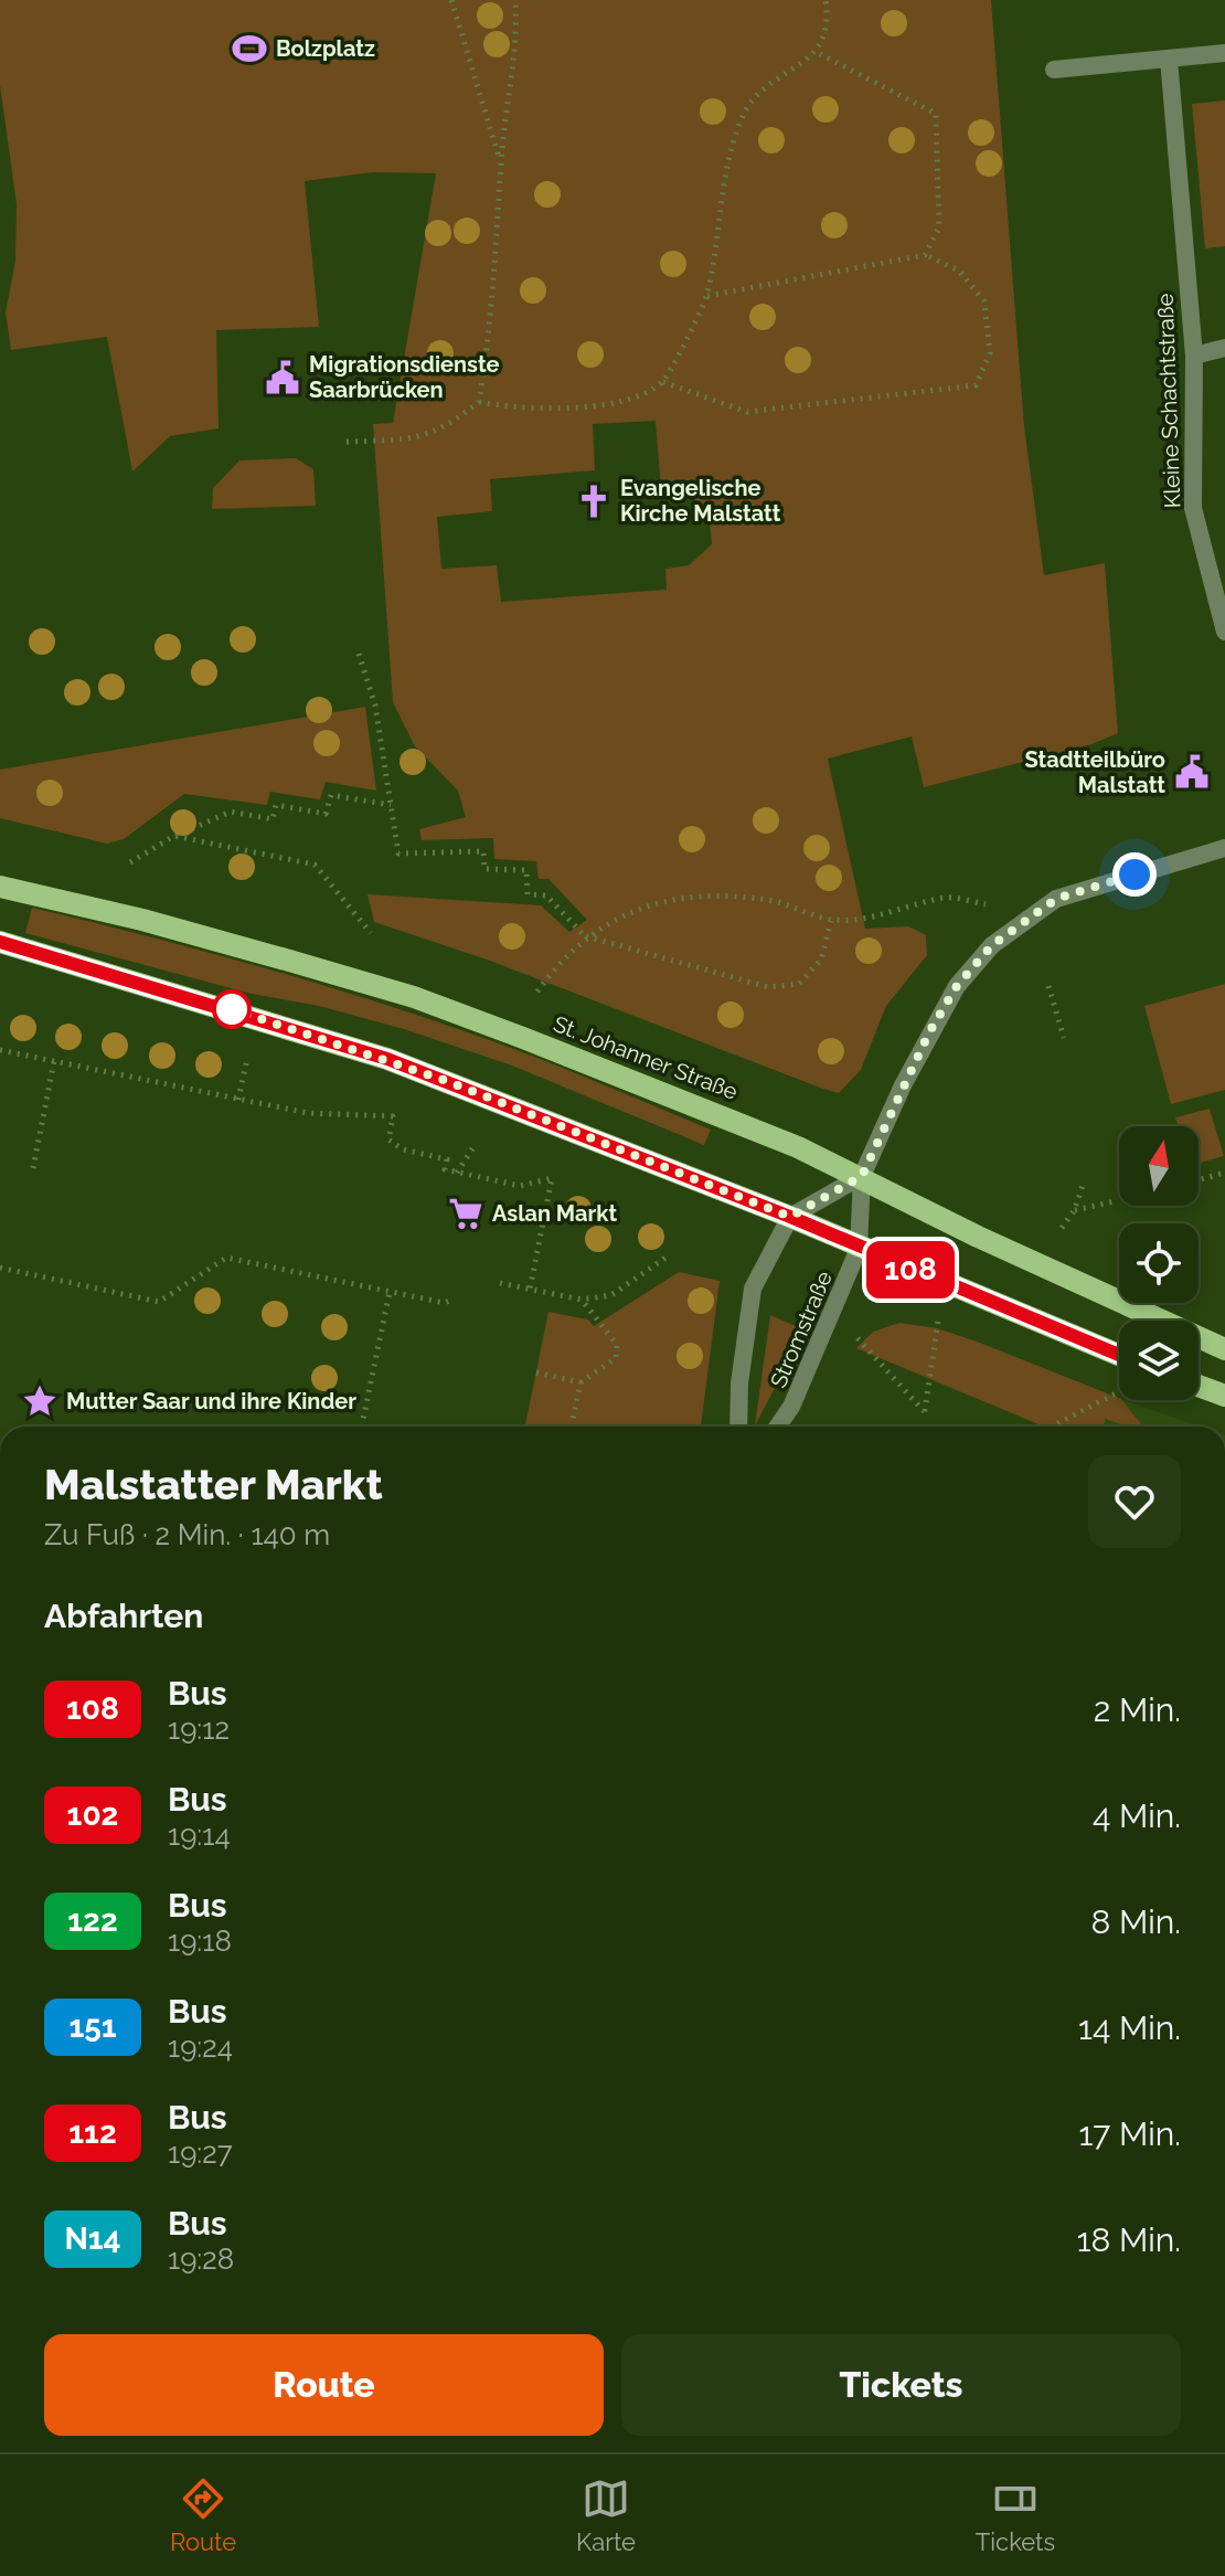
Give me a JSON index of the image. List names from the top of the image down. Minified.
{"streets":{"main road":["St. Johanner Straße"],"street":["Kleine Schachtstraße","Stromstraße"]},"crossings":[["St. Johanner Straße","Stromstraße"]],"places":{"sports":["Bolzplatz"],"public building":["Migrationsdienste Saarbrücken","Stadtteilbüro Malstatt"],"church":["Evangelische Kirche Malstatt"],"supermarket":["Aslan Markt"],"place":["Mutter Saar und ihre Kinder"]},"lines":["bus line 108"],"north":"top","page":{"on_map":"108","heading":[["Malstatter Markt","Zu Fuß · 2 Min. · 140 m"],"Abfahrten"],"list":[{"mark":"108","name":"Bus","note":"19:12","value":"2 Min."},{"mark":"102","name":"Bus","note":"19:14","value":"4 Min."},{"mark":"122","name":"Bus","note":"19:18","value":"8 Min."},{"mark":"151","name":"Bus","note":"19:24","value":"14 Min."},{"mark":"112","name":"Bus","note":"19:27","value":"17 Min."},{"mark":"N14","name":"Bus","note":"19:28","value":"18 Min."}],"buttons":["Route","Tickets"],"tabs":["Route","Karte","Tickets"]}}
